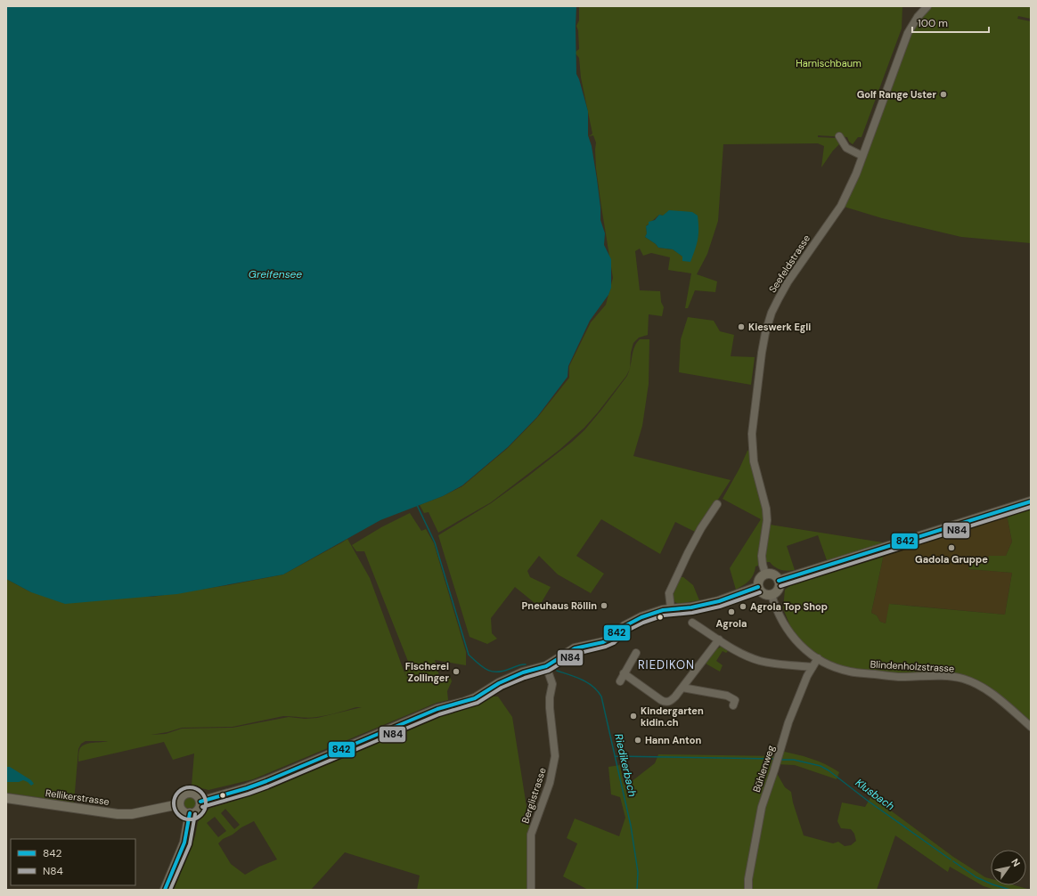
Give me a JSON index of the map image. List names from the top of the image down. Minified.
{"streets":{"main road":["Rellikerstrasse"],"street":["Seefeldstrasse","Blindenholzstrasse","Bühlenweg","Berglistrasse"]},"crossings":[["Seefeldstrasse","Blindenholzstrasse"],["Blindenholzstrasse","Bühlenweg"]],"districts":["RIEDIKON"],"water":["Greifensee","Riedikerbach","Klusbach"],"parks":["Harnischbaum"],"places":["Golf Range Uster","Kieswerk Egli","Gadola Gruppe","Pneuhaus Röllin","Agrola Top Shop","Agrola","Fischerei Zollinger","Kindergarten kidin.ch","Hann Anton"],"lines":["transit line 842","transit line N84"],"legend":["842","N84"],"scale_bar":"100 m","north":"top right"}
